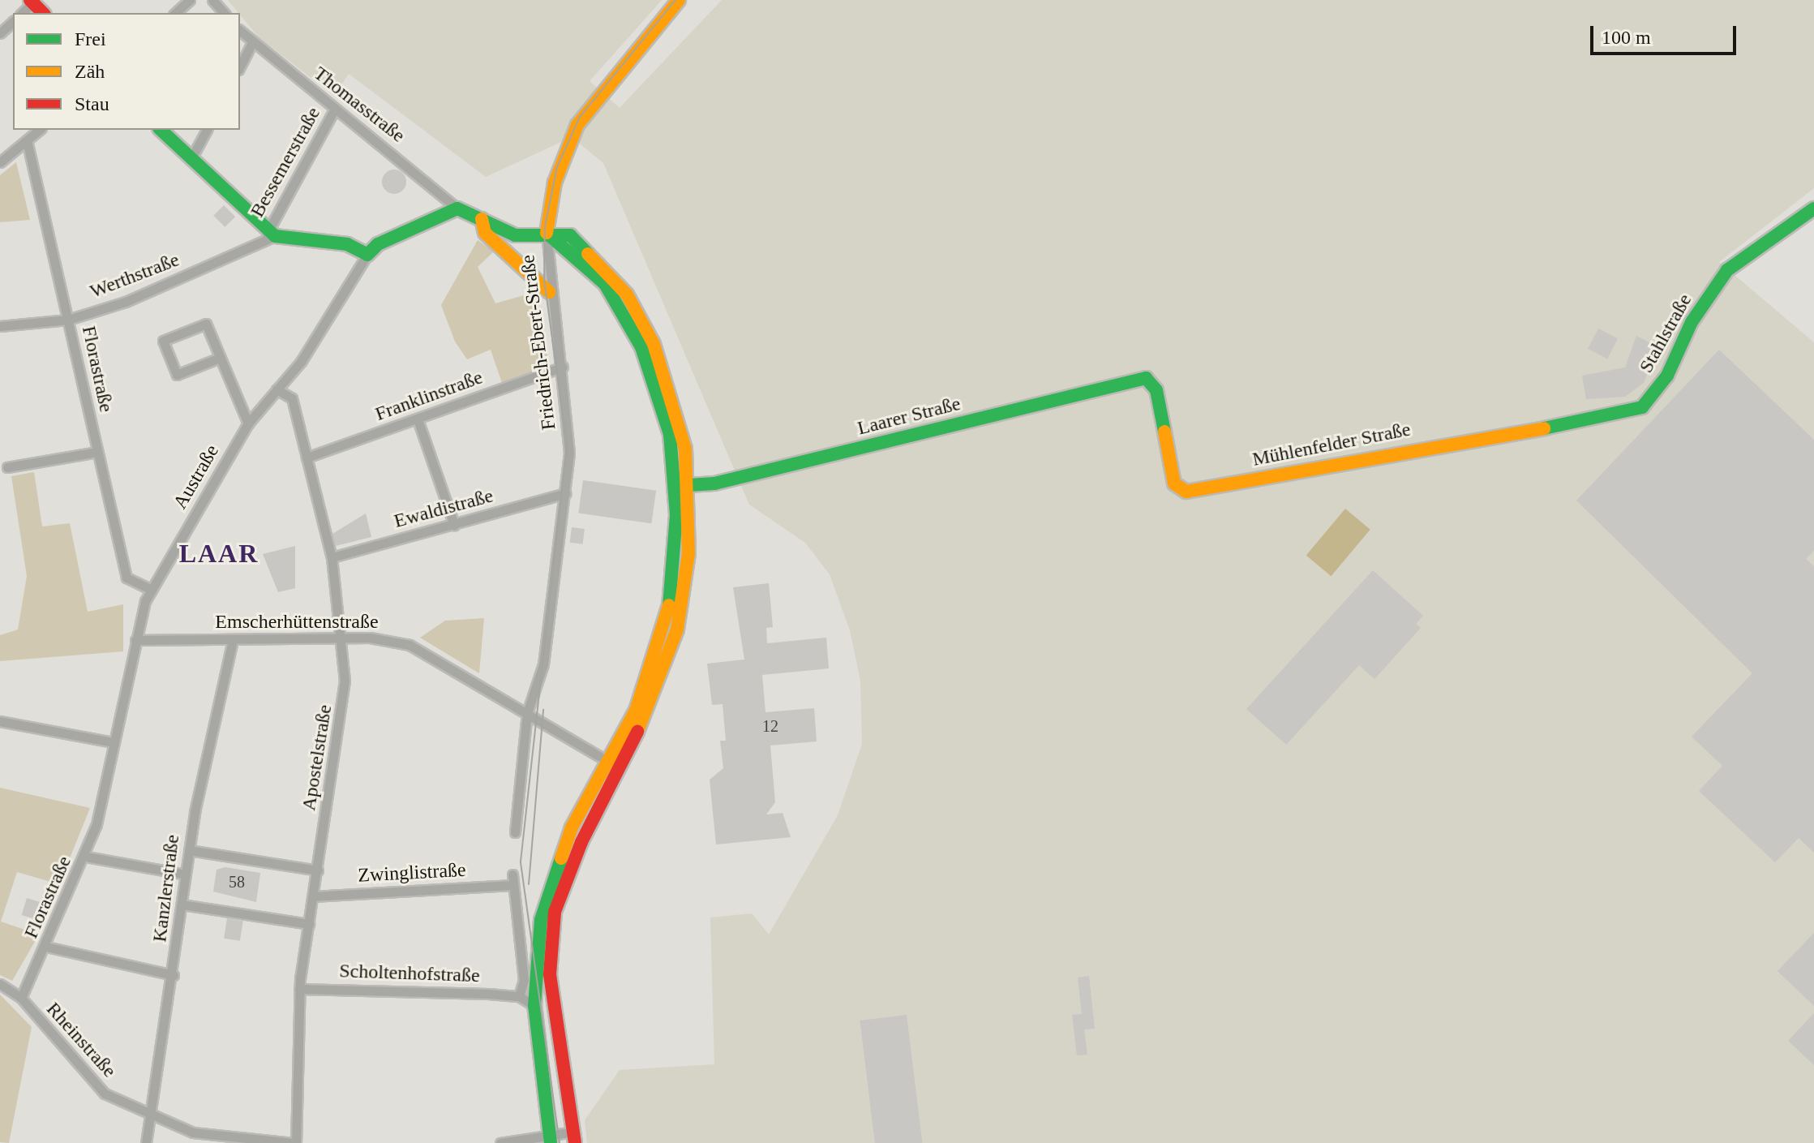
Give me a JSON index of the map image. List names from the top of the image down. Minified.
{"streets":{"street":["Thomasstraße","Bessemerstraße","Werthstraße","Stahlstraße","Friedrich-Ebert-Straße","Florastraße","Franklinstraße","Laarer Straße","Mühlenfelder Straße","Austraße","Ewaldistraße","Emscherhüttenstraße","Apostelstraße","Zwinglistraße","Kanzlerstraße","Scholtenhofstraße","Rheinstraße"]},"crossings":[["Thomasstraße","Bessemerstraße"],["Bessemerstraße","Werthstraße"],["Werthstraße","Florastraße"],["Stahlstraße","Mühlenfelder Straße"],["Friedrich-Ebert-Straße","Franklinstraße"],["Friedrich-Ebert-Straße","Ewaldistraße"],["Friedrich-Ebert-Straße","Emscherhüttenstraße"],["Florastraße","Austraße"],["Florastraße","Emscherhüttenstraße"],["Florastraße","Rheinstraße"],["Franklinstraße","Apostelstraße"],["Laarer Straße","Mühlenfelder Straße"],["Austraße","Apostelstraße"],["Ewaldistraße","Apostelstraße"],["Emscherhüttenstraße","Apostelstraße"],["Emscherhüttenstraße","Kanzlerstraße"],["Apostelstraße","Zwinglistraße"],["Apostelstraße","Scholtenhofstraße"],["Apostelstraße","Rheinstraße"],["Zwinglistraße","Scholtenhofstraße"],["Kanzlerstraße","Rheinstraße"]],"districts":["LAAR"],"house_numbers":["12","58"],"legend":["Frei","Zäh","Stau"],"scale_bar":"100 m"}
